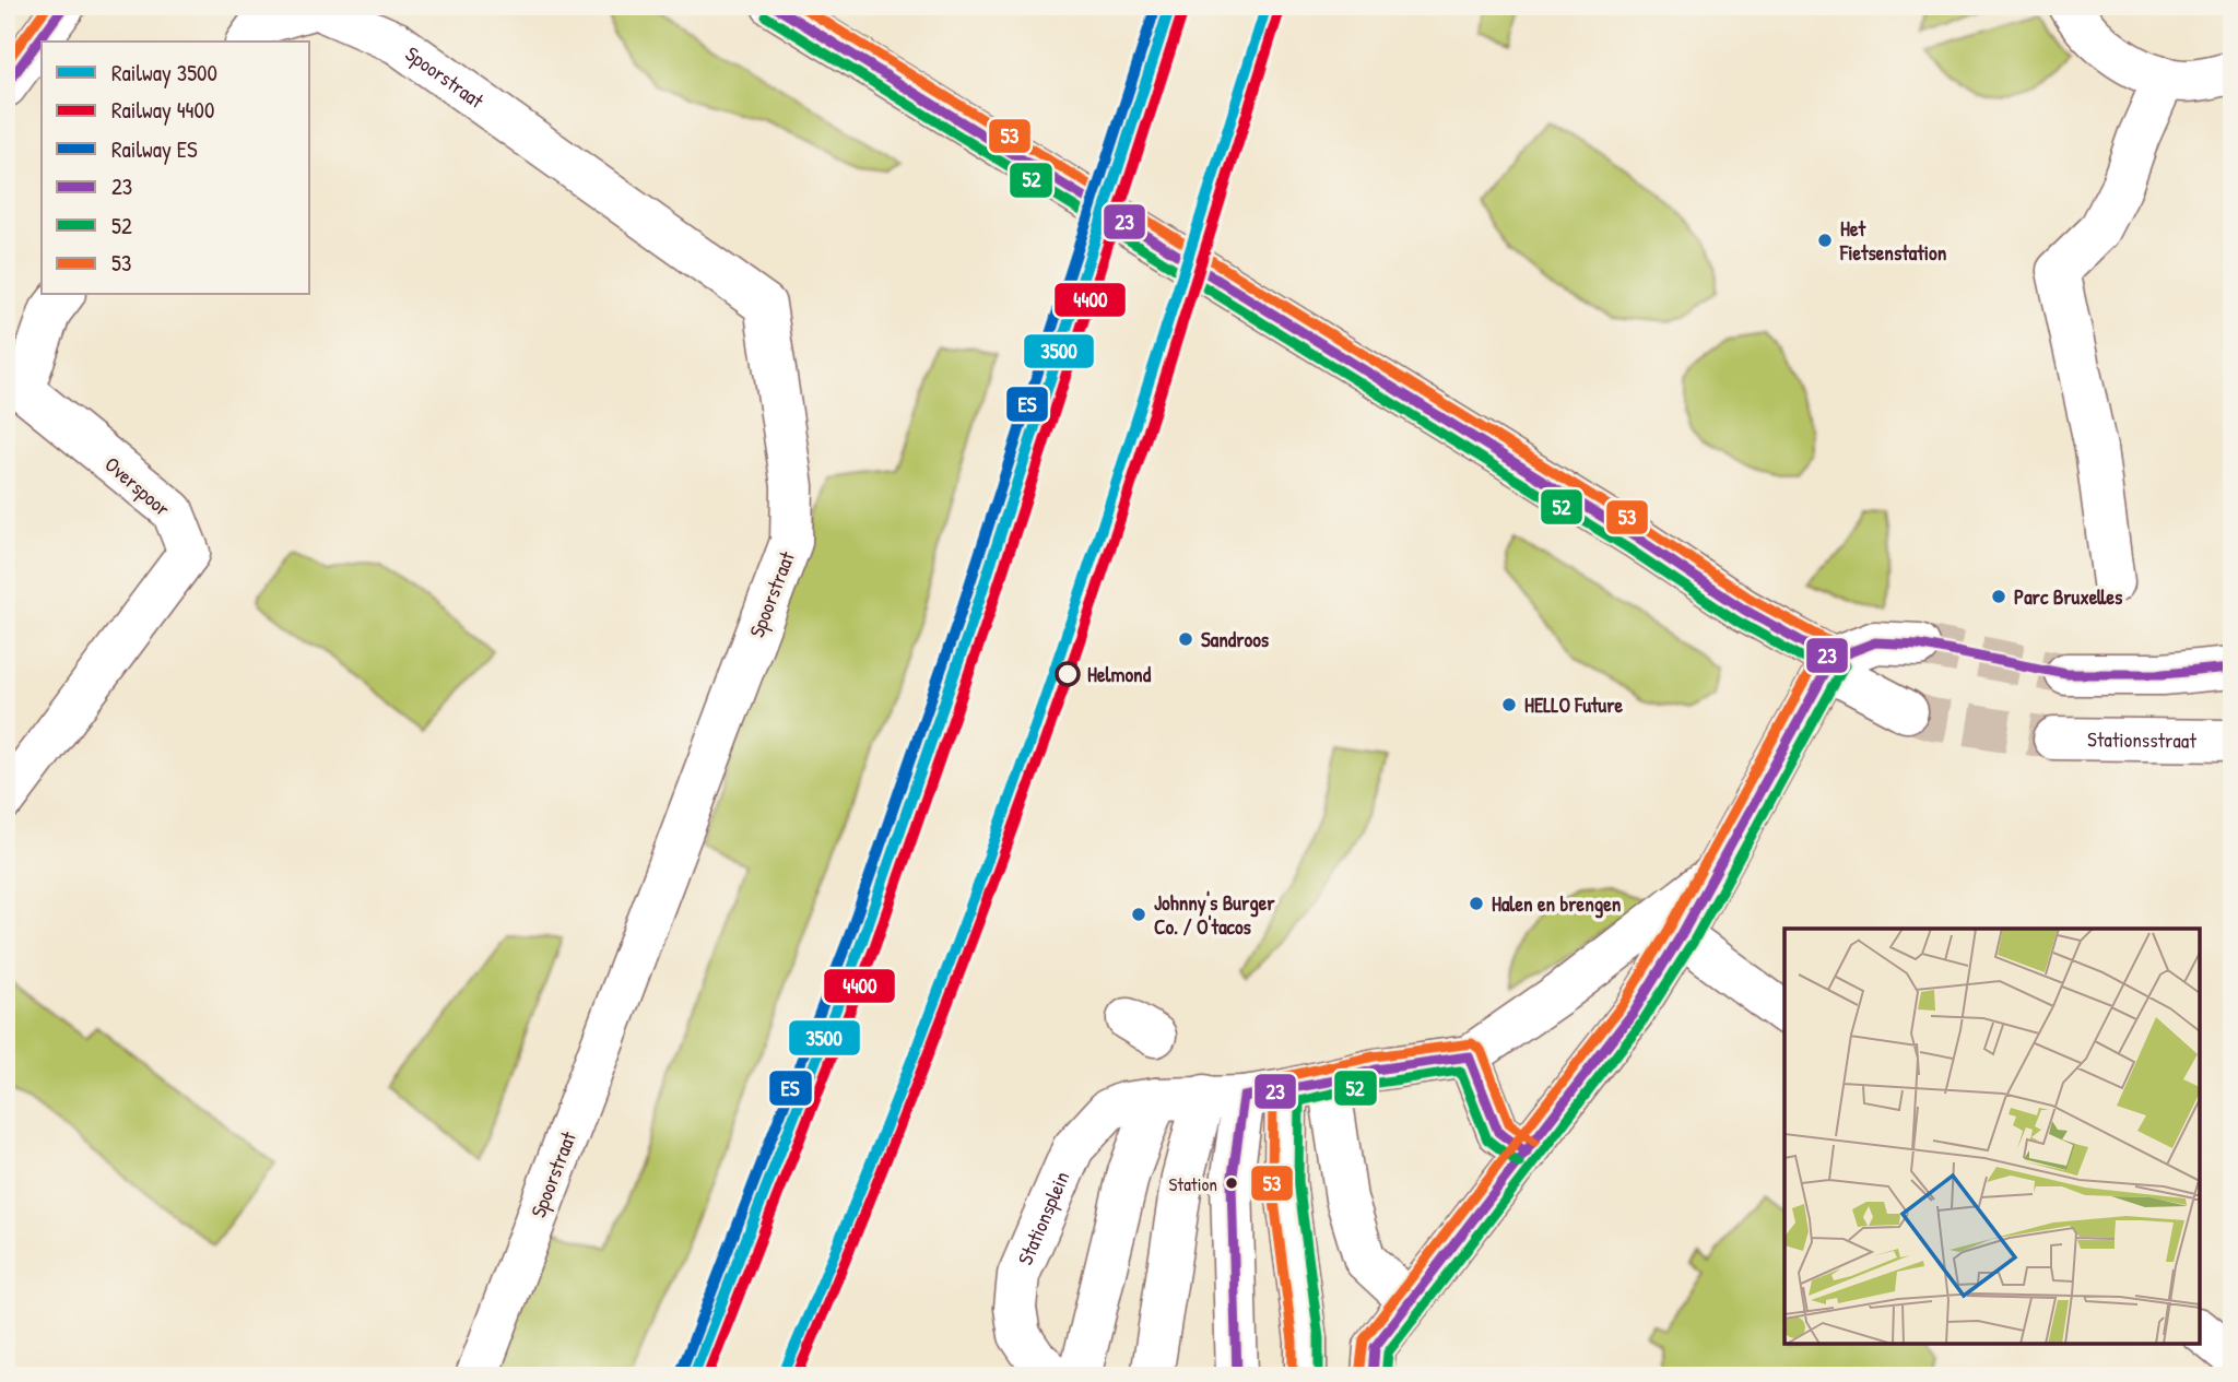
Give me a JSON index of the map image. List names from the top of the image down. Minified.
{"streets":{"street":["Spoorstraat","Overspoor","Stationsstraat","Stationsplein"]},"places":["Het Fietsenstation","Parc Bruxelles","Sandroos","Helmond","HELLO Future","Halen en brengen","Johnny's Burger Co. / O'tacos","Station"],"lines":["rail line 3500","rail line ES","transit line 23","transit line 53","rail line 4400","transit line 52"],"legend":["Railway 3500","Railway 4400","Railway ES","23","52","53"]}
